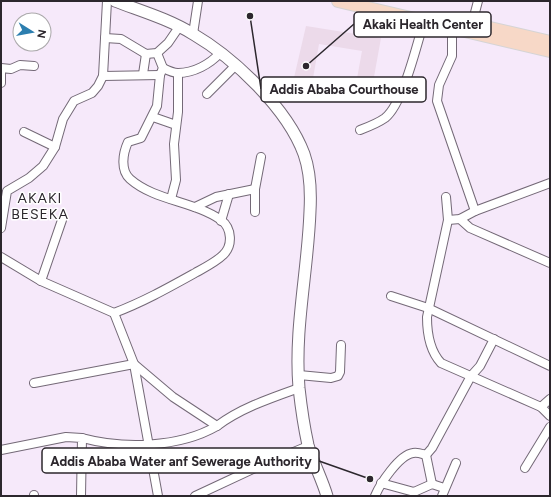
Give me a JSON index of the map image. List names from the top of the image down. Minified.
{"districts":["AKAKI BESEKA"],"places":["Addis Ababa Courthouse","Akaki Health Center","Addis Ababa Water anf Sewerage Authority"],"north":"right"}
